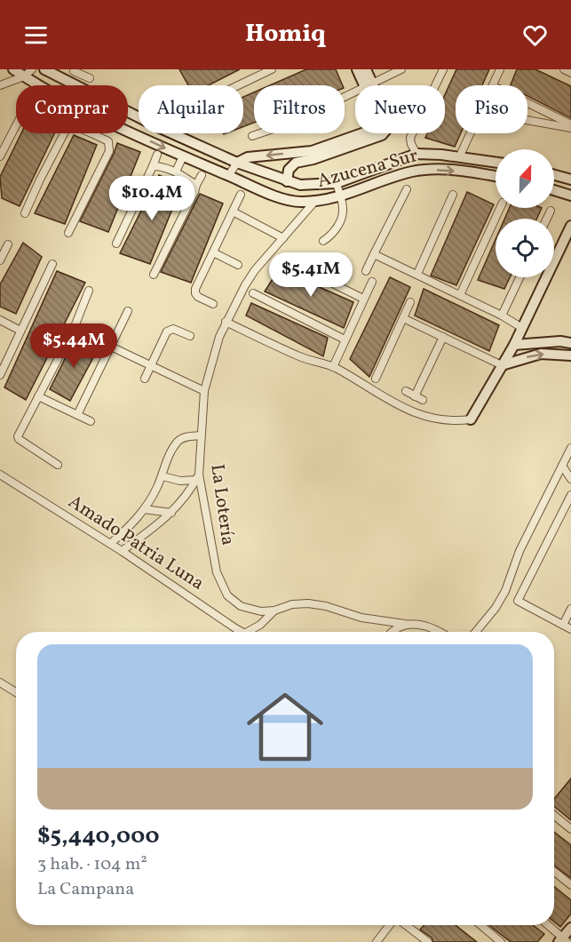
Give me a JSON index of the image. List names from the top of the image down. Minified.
{"streets":{"street":["Azucena Sur","La Lotería","Amado Patria Luna"]},"crossings":[["Azucena Sur","La Lotería"]],"north":"top","page":{"header":"Homiq","chip":["Comprar","Alquilar","Filtros","Nuevo","Piso"],"price":["$10.4M","$5.41M","$5.44M"],"list":[{"name":"$5,440,000","note":"3 hab. · 104 m² · La Campana"}]}}
